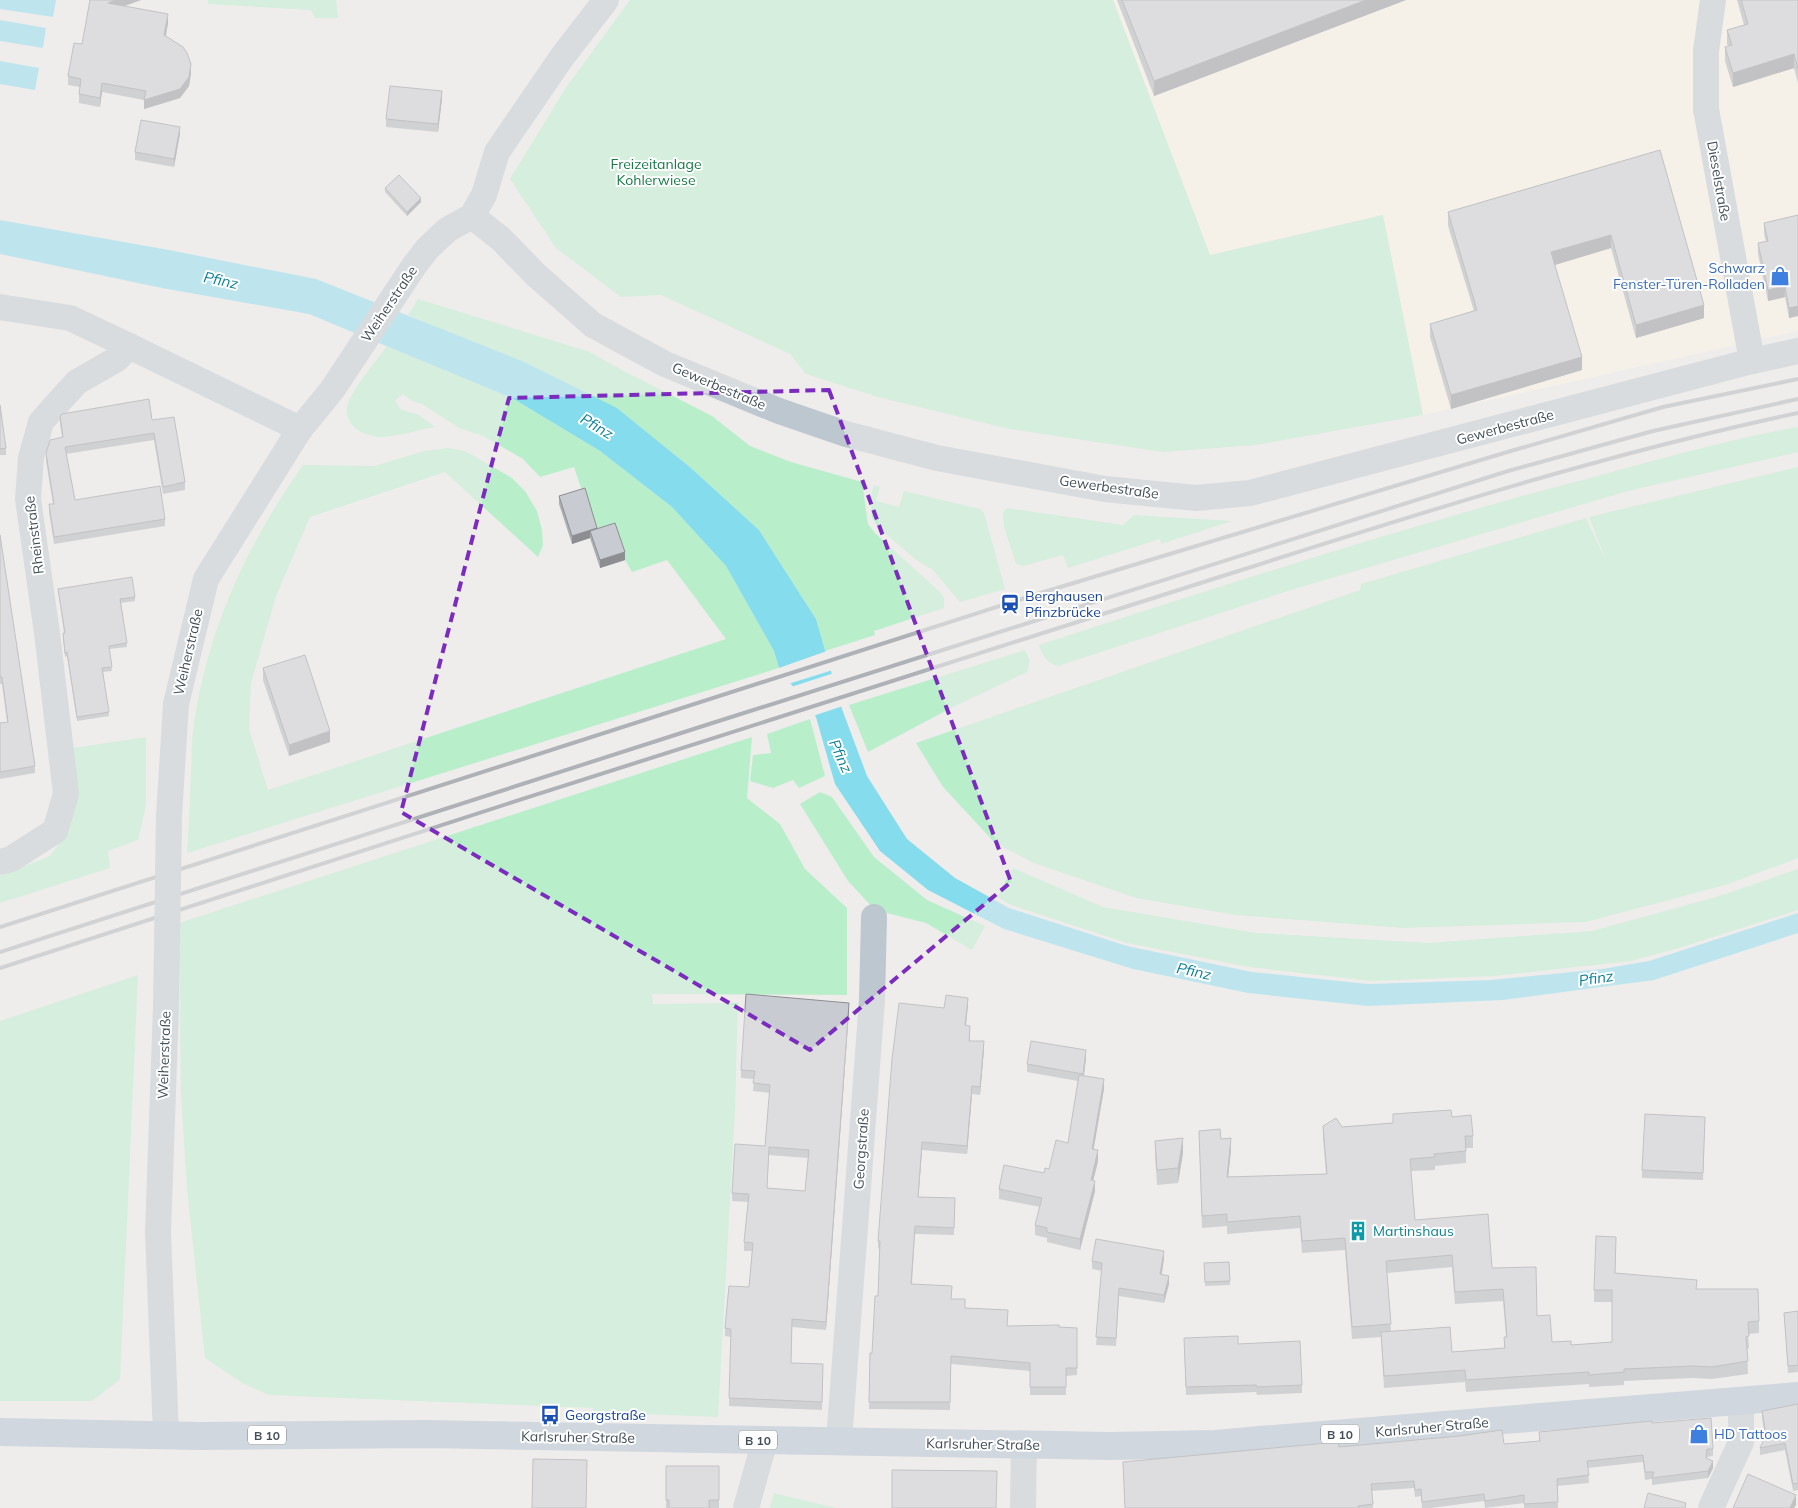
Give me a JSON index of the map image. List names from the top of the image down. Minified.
{"streets":{"main road":["Karlsruher Straße","B 10"],"street":["Dieselstraße","Weiherstraße","Gewerbestraße","Rheinstraße","Georgstraße"]},"crossings":[["Dieselstraße","Gewerbestraße"],["Weiherstraße","Gewerbestraße"],["Weiherstraße","Karlsruher Straße"],["Weiherstraße","B 10"],["Georgstraße","Karlsruher Straße"],["Karlsruher Straße","B 10"]],"water":["Pfinz"],"parks":["Freizeitanlage Kohlerwiese"],"places":{"shop":["Schwarz Fenster-Türen-Rolladen","HD Tattoos"],"station":["Berghausen Pfinzbrücke"],"building":["Martinshaus"],"bus stop":["Georgstraße"]}}
